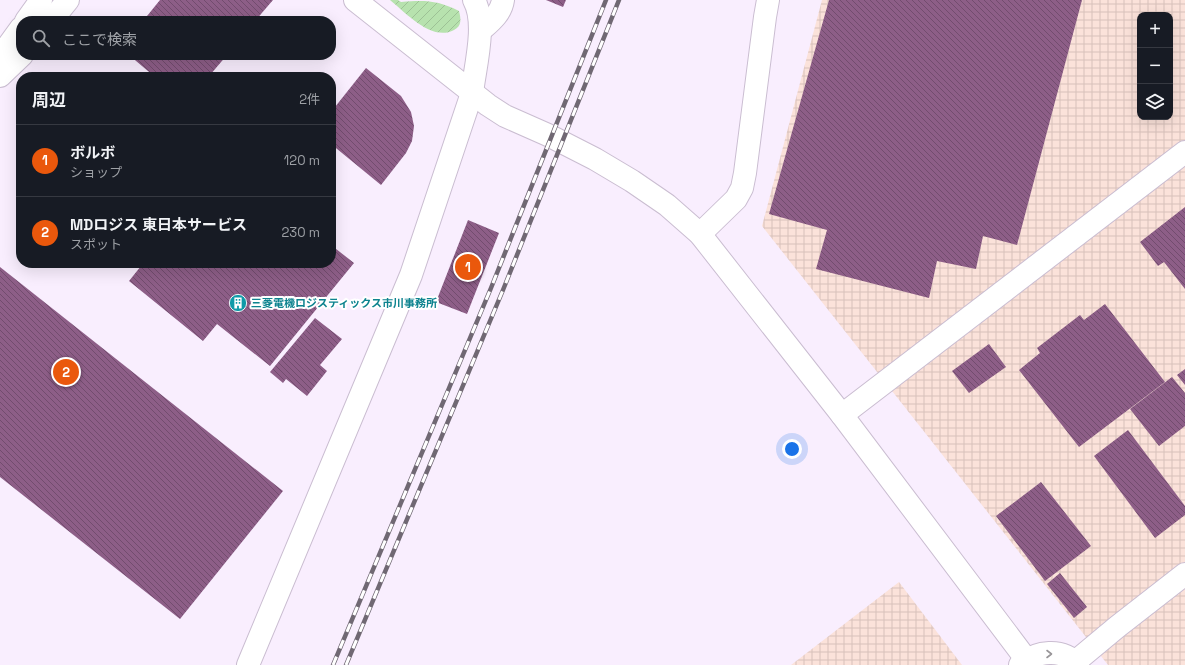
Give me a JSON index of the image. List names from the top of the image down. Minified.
{"places":{"building":["三菱電機ロジスティックス市川事務所"]},"page":{"map_buttons":["+","−"],"search":"ここで検索","heading":["周辺","2件"],"list":[{"mark":"1","name":"ボルボ","note":"ショップ","value":"120 m"},{"mark":"2","name":"MDロジス 東日本サービス","note":"スポット","value":"230 m"}],"pins":["1","2"]}}
